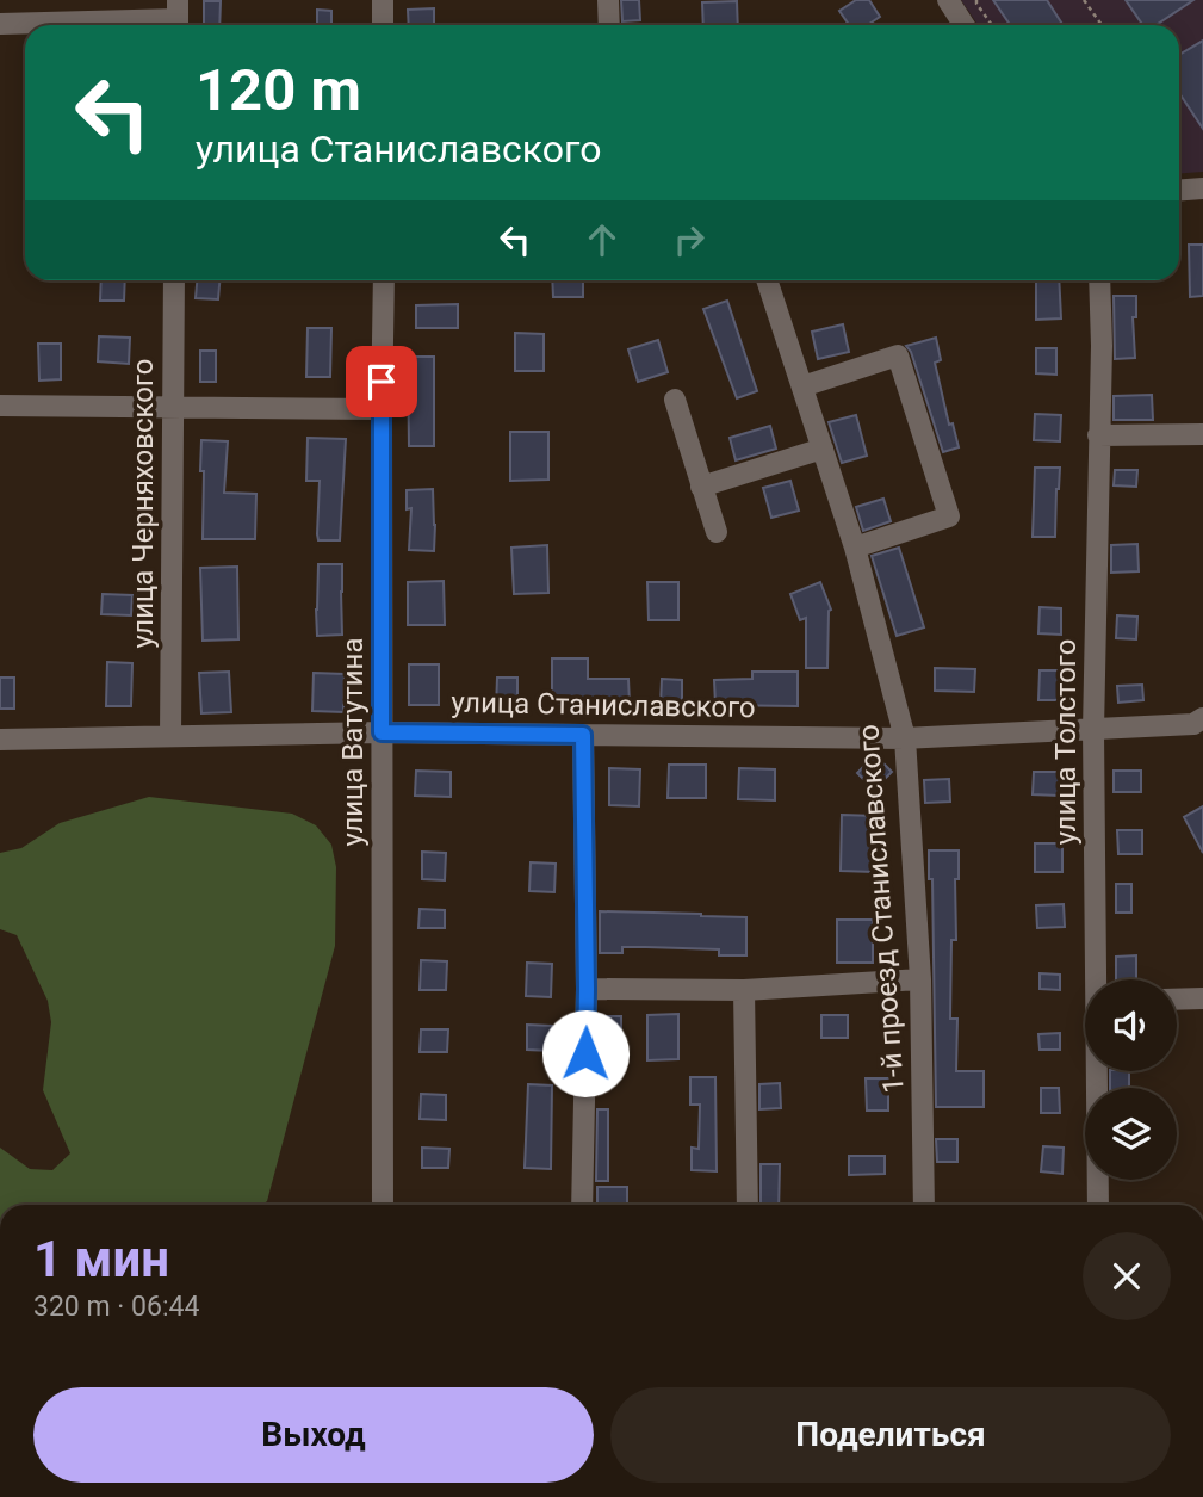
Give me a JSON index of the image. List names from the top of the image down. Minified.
{"streets":{"street":["улица Черняховского","улица Станиславского","улица Ватутина","улица Толстого","1-й проезд Станиславского"]},"crossings":[["улица Черняховского","улица Станиславского"],["улица Станиславского","улица Ватутина"],["улица Станиславского","улица Толстого"],["улица Станиславского","1-й проезд Станиславского"]],"page":{"turn":["120 m","улица Станиславского"],"heading":["1 мин","320 m · 06:44"],"buttons":["Выход","Поделиться"]}}
